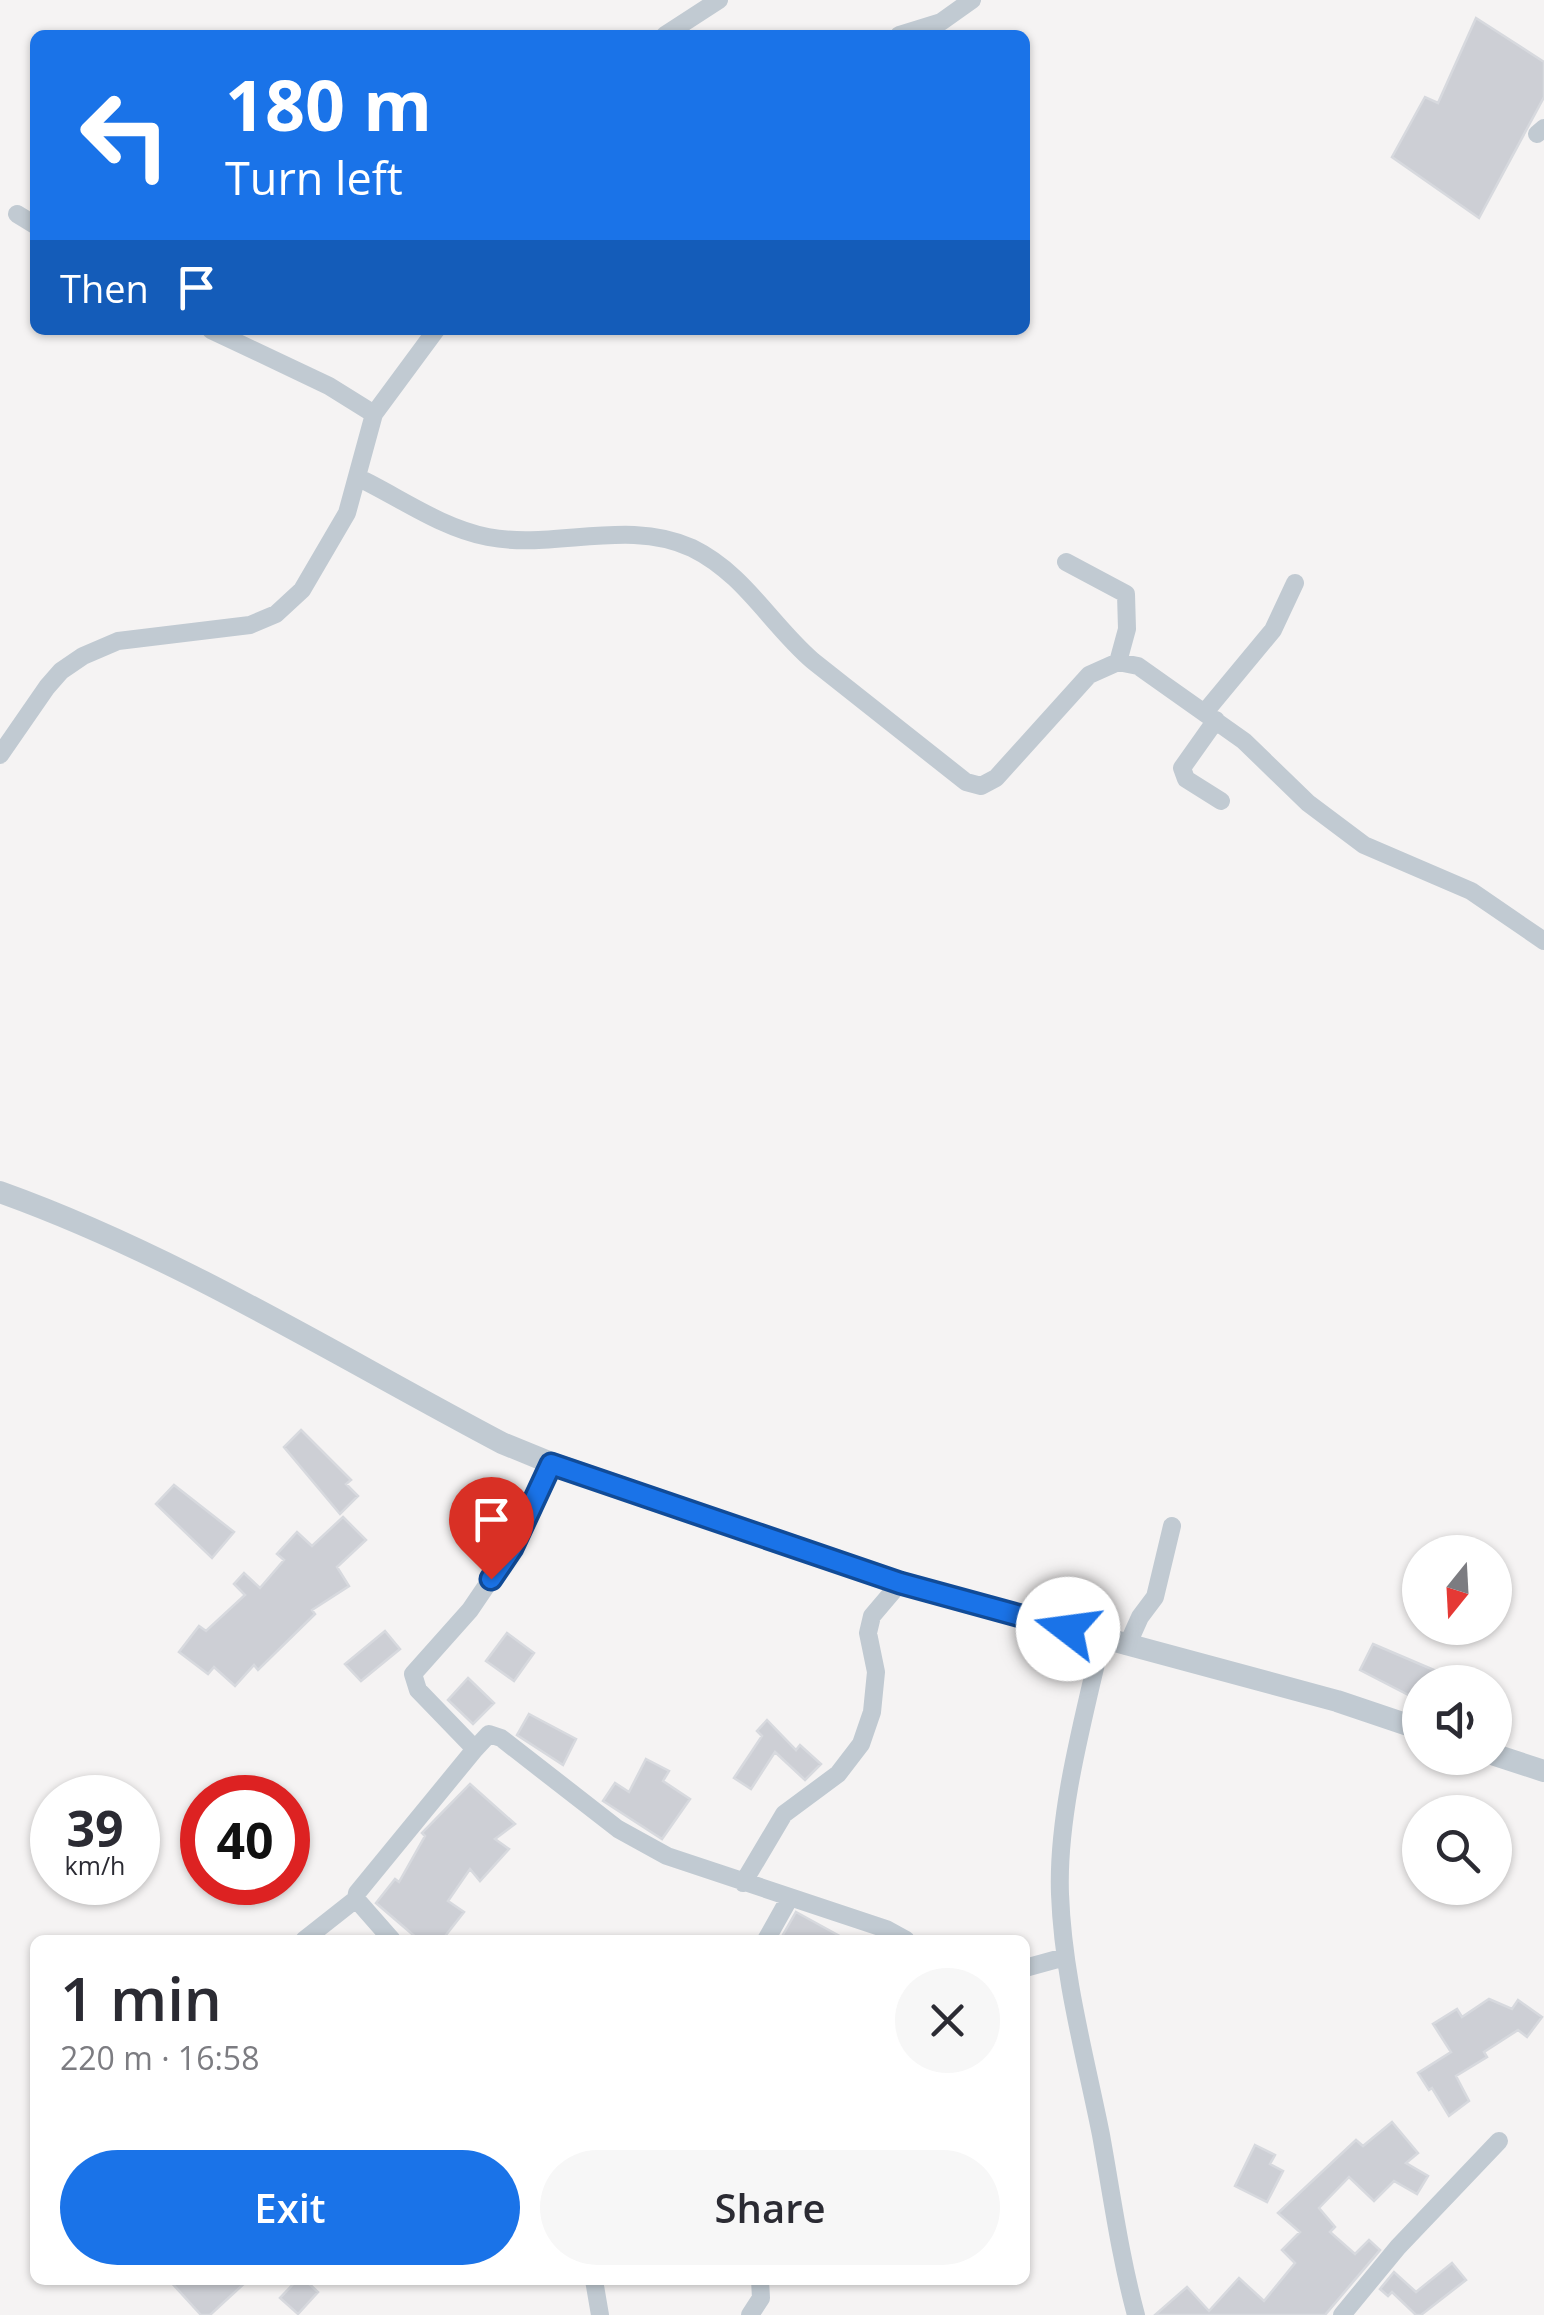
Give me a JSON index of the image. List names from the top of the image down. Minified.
{"north":"bottom","page":{"turn":["180 m","Turn left"],"then":"Then","speed":"39 km/h","limit":"40","heading":["1 min","220 m · 16:58"],"buttons":["Exit","Share"]}}
